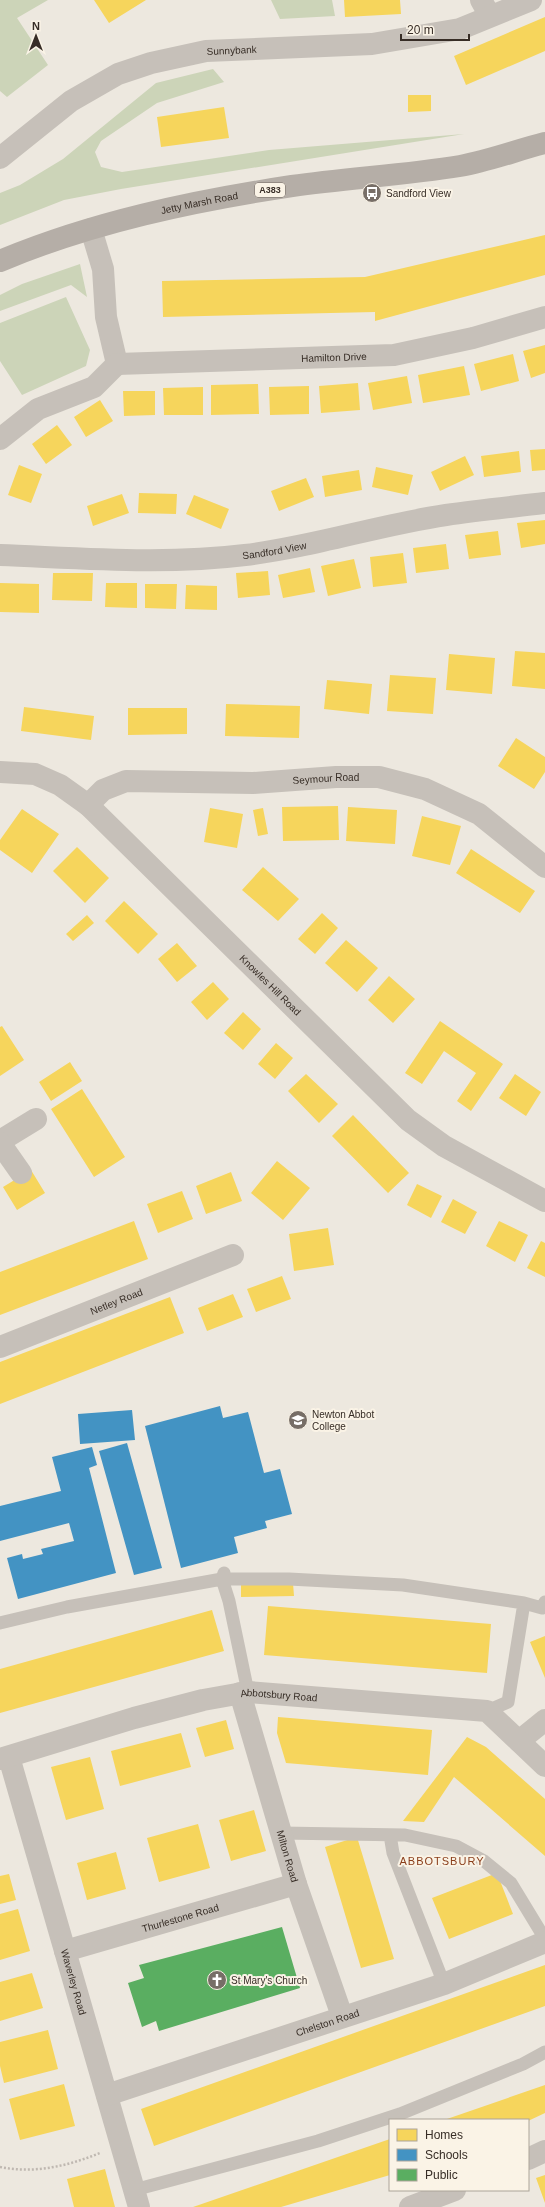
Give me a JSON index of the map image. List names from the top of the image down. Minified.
{"streets":{"main road":["A383","Jetty Marsh Road"],"street":["Sunnybank","Hamilton Drive","Sandford View","Seymour Road","Knowles Hill Road","Netley Road","Abbotsbury Road","Milton Road","Thurlestone Road","Waverley Road","Chelston Road"]},"crossings":[["Seymour Road","Knowles Hill Road"],["Abbotsbury Road","Milton Road"],["Abbotsbury Road","Waverley Road"],["Milton Road","Thurlestone Road"],["Milton Road","Chelston Road"],["Thurlestone Road","Waverley Road"],["Waverley Road","Chelston Road"]],"districts":["ABBOTSBURY"],"places":{"bus stop":["Sandford View"],"school or university":["Newton Abbot College"],"church":["St Mary's Church"]},"legend":["Homes","Schools","Public"],"scale_bar":"20 m","north":"top"}
